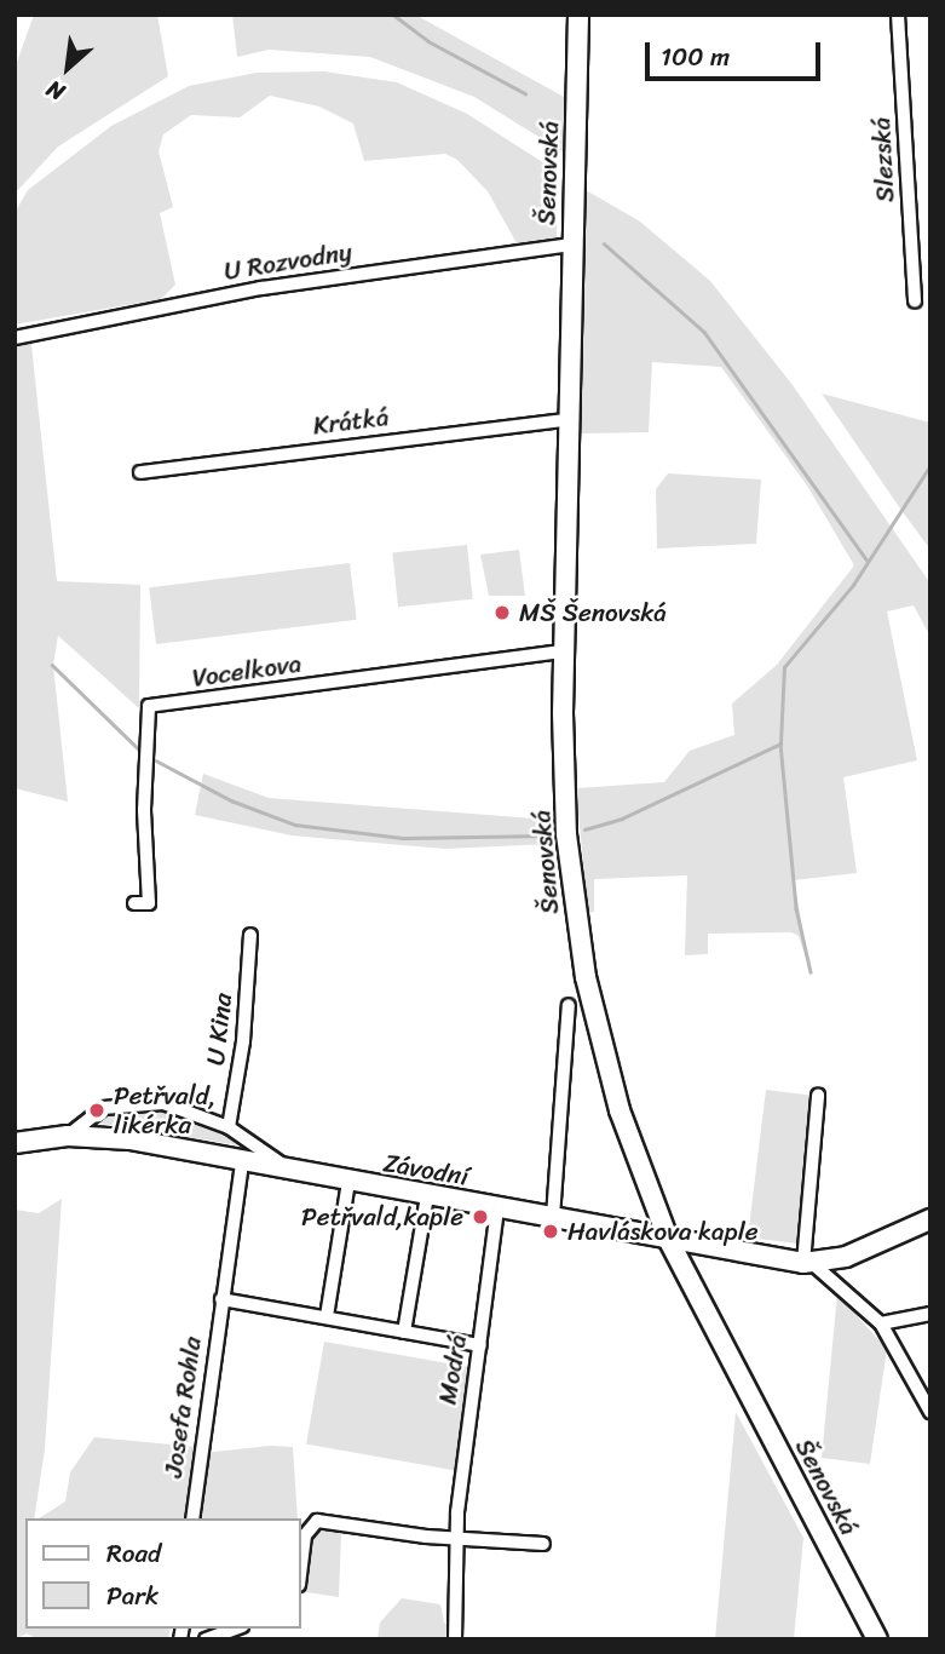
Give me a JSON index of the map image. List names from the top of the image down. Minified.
{"streets":{"main road":["Šenovská","Závodní"],"street":["Slezská","U Rozvodny","Krátká","Vocelkova","U Kina","Modrá","Josefa Rohla"]},"crossings":[["Šenovská","U Rozvodny"],["Šenovská","Krátká"],["Šenovská","Vocelkova"],["Šenovská","Závodní"],["U Kina","Závodní"],["Závodní","Modrá"],["Závodní","Josefa Rohla"]],"places":["MŠ Šenovská","Petřvald, likérka","Petřvald,kaple","Havláskova kaple"],"legend":["Road","Park"],"scale_bar":"100 m","north":"bottom left"}
